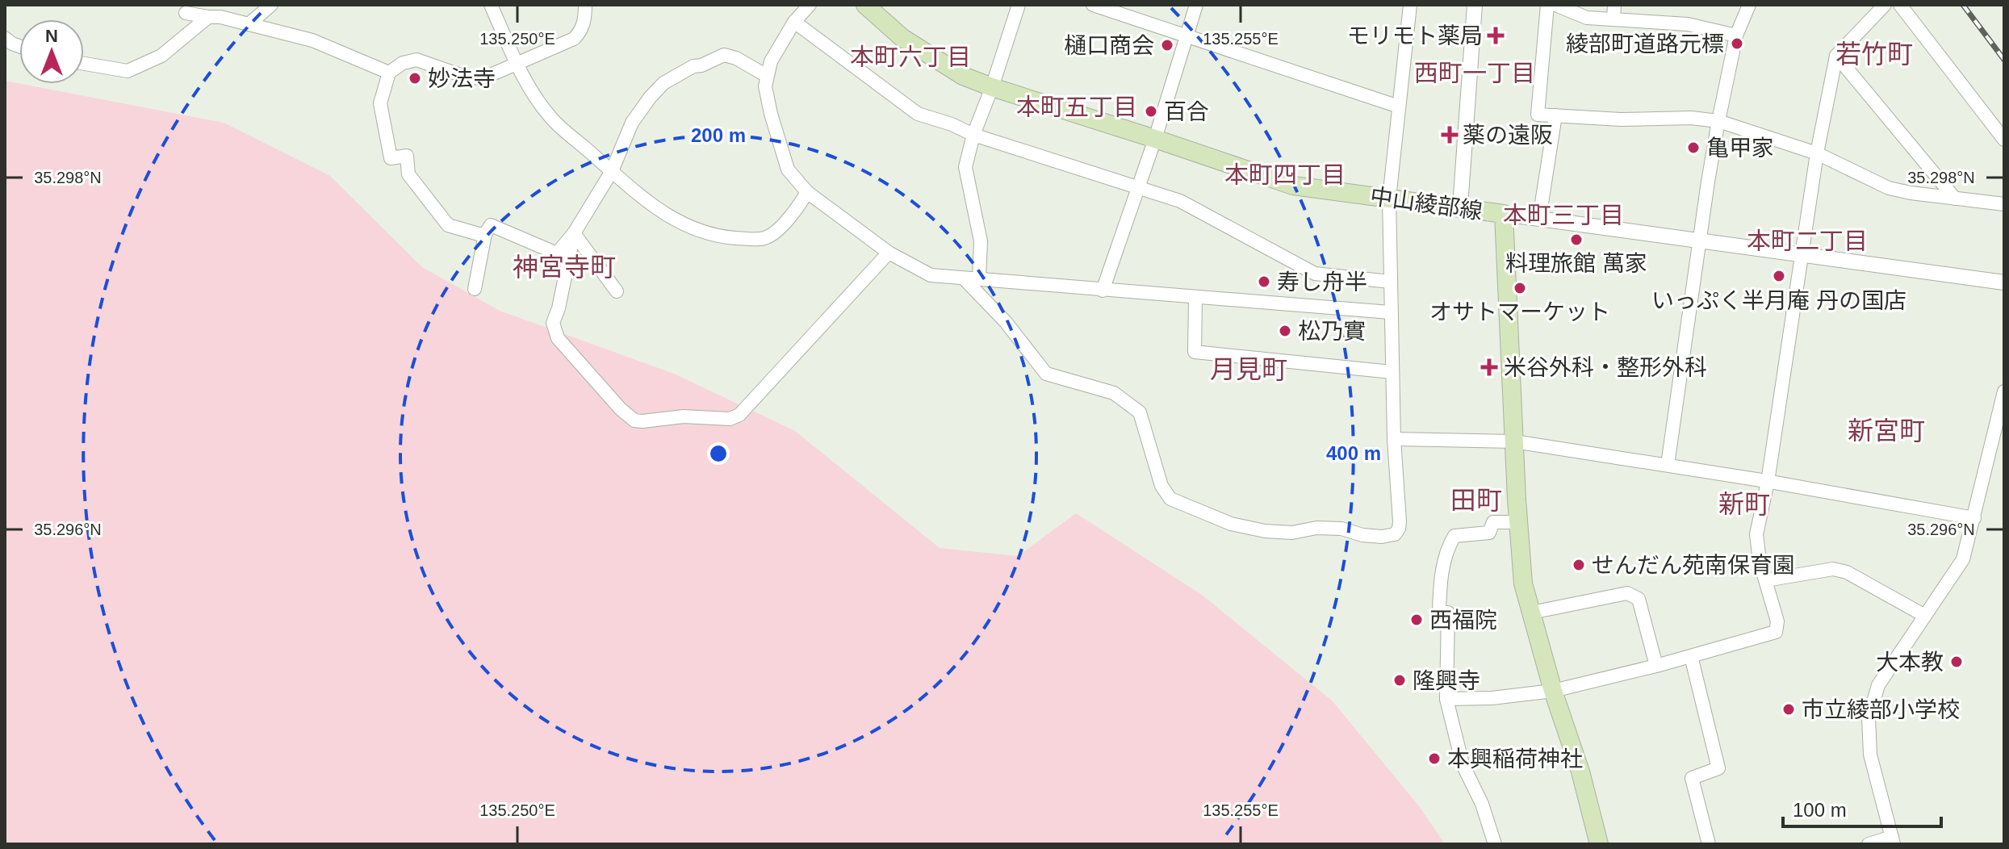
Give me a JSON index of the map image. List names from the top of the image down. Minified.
{"streets":{"main road":["中山綾部線"]},"districts":["若竹町","本町六丁目","西町一丁目","本町五丁目","本町四丁目","本町三丁目","本町二丁目","神宮寺町","月見町","新宮町","田町","新町"],"places":{"health":["モリモト薬局","薬の遠阪","米谷外科・整形外科"],"other":["綾部町道路元標","樋口商会","妙法寺","百合","亀甲家","料理旅館 萬家","いっぷく半月庵 丹の国店","寿し舟半","オサトマーケット","松乃實","せんだん苑南保育園","西福院","大本教","隆興寺","市立綾部小学校","本興稲荷神社"]},"scale_bar":"100 m","north":"top","coordinates":["135.250°E","135.255°E","35.298°N","35.296°N"],"rings":["200 m","400 m"]}
